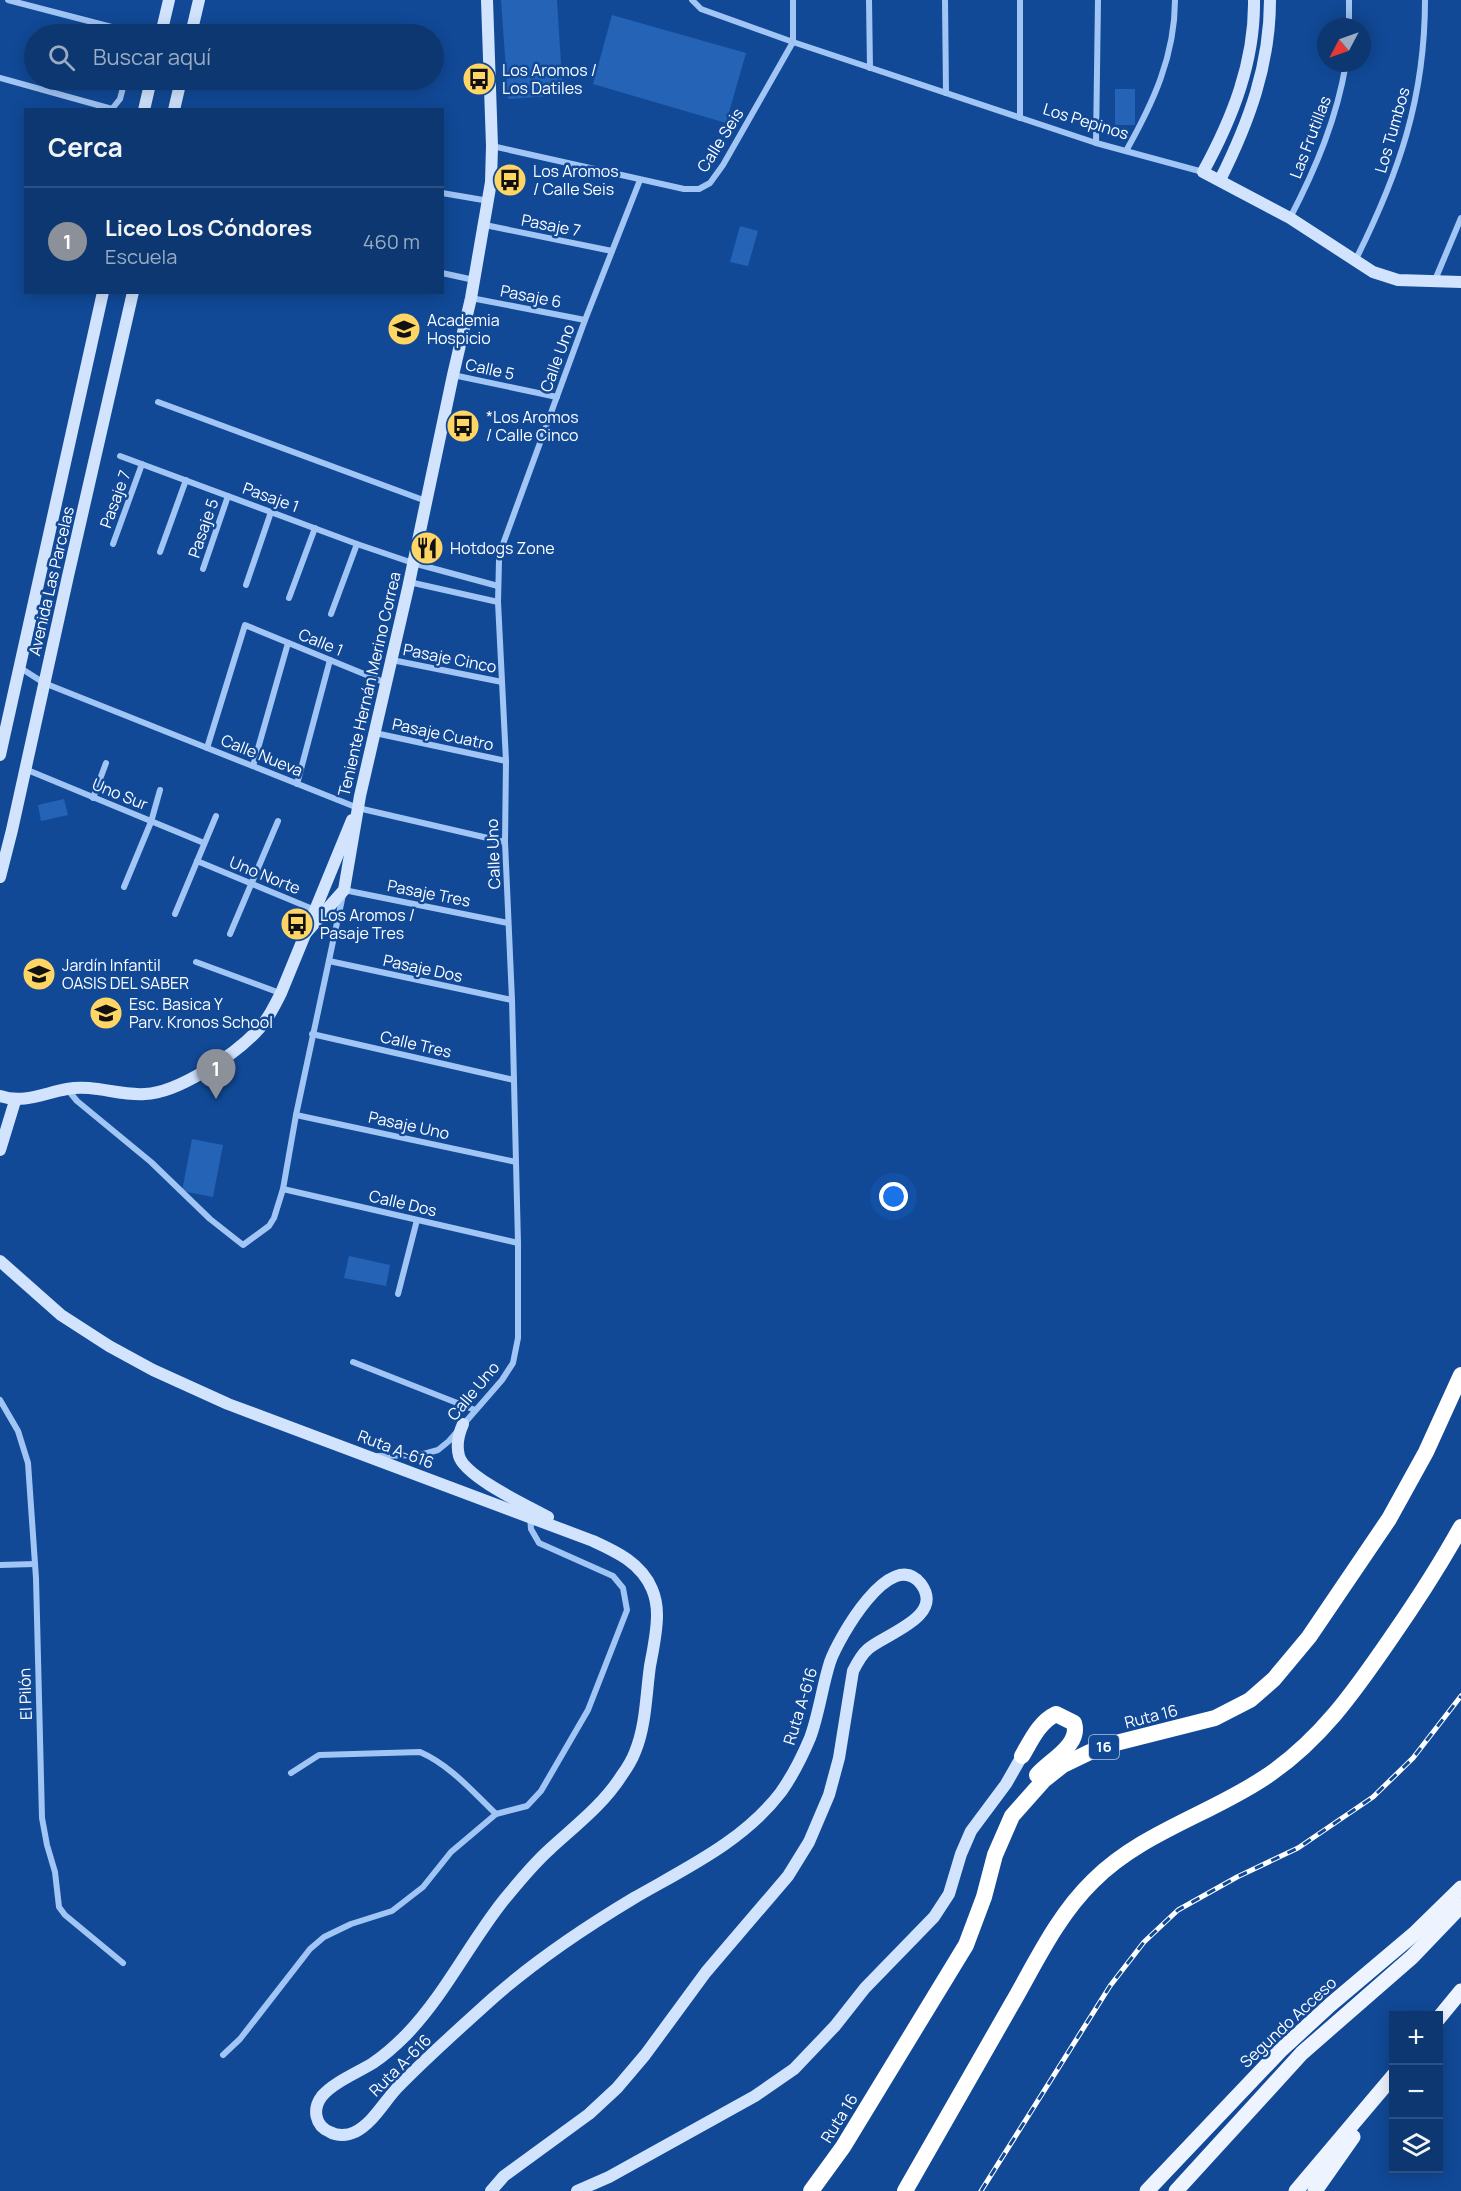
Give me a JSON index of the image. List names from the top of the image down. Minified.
{"streets":{"highway":["Ruta 16","16"],"main road":["Los Pepinos","Avenida Las Parcelas","Teniente Hernán Merino Correa","Ruta A-616","Segundo Acceso"],"street":["Los Tumbos","Las Frutillas","Calle Seis","Pasaje 7","Pasaje 6","Calle Uno","Calle 5","Pasaje 1","Pasaje 5","Calle 1","Pasaje Cinco","Pasaje Cuatro","Calle Nueva","Uno Sur","Uno Norte","Pasaje Tres","Pasaje Dos","Calle Tres","Pasaje Uno","Calle Dos","El Pilón"]},"crossings":[["Los Pepinos","Los Tumbos"],["Los Pepinos","Las Frutillas"],["Los Pepinos","Calle Seis"],["Calle Seis","Calle Uno"],["Calle Seis","Teniente Hernán Merino Correa"],["Pasaje 7","Calle Uno"],["Pasaje 7","Pasaje 1"],["Pasaje 7","Teniente Hernán Merino Correa"],["Pasaje 6","Calle Uno"],["Pasaje 6","Teniente Hernán Merino Correa"],["Calle Uno","Calle 5"],["Calle Uno","Pasaje 1"],["Calle Uno","Pasaje Cinco"],["Calle Uno","Pasaje Cuatro"],["Calle Uno","Calle Nueva"],["Calle Uno","Pasaje Tres"],["Calle Uno","Pasaje Dos"],["Calle Uno","Calle Tres"],["Calle Uno","Pasaje Uno"],["Calle Uno","Calle Dos"],["Calle Uno","Ruta A-616"],["Calle 5","Teniente Hernán Merino Correa"],["Pasaje 1","Pasaje 5"],["Pasaje 1","Teniente Hernán Merino Correa"],["Avenida Las Parcelas","Calle Nueva"],["Avenida Las Parcelas","Uno Sur"],["Calle 1","Teniente Hernán Merino Correa"],["Calle 1","Calle Nueva"],["Pasaje Cinco","Teniente Hernán Merino Correa"],["Teniente Hernán Merino Correa","Pasaje Cuatro"],["Teniente Hernán Merino Correa","Calle Nueva"],["Teniente Hernán Merino Correa","Uno Norte"],["Teniente Hernán Merino Correa","Pasaje Tres"],["Teniente Hernán Merino Correa","Pasaje Dos"],["Teniente Hernán Merino Correa","Calle Tres"],["Teniente Hernán Merino Correa","Pasaje Uno"],["Teniente Hernán Merino Correa","Calle Dos"]],"places":{"bus stop":["Los Aromos / Los Datiles","Los Aromos / Calle Seis","*Los Aromos / Calle Cinco","Los Aromos / Pasaje Tres"],"school or university":["Academia Hospicio","Jardín Infantil OASIS DEL SABER","Esc. Basica Y Parv. Kronos School"],"restaurant":["Hotdogs Zone"]},"north":"bottom left","page":{"search":"Buscar aquí","heading":"Cerca","list":[{"mark":"1","name":"Liceo Los Cóndores","note":"Escuela","value":"460 m"}],"pins":"1","map_buttons":["+","−"]}}
